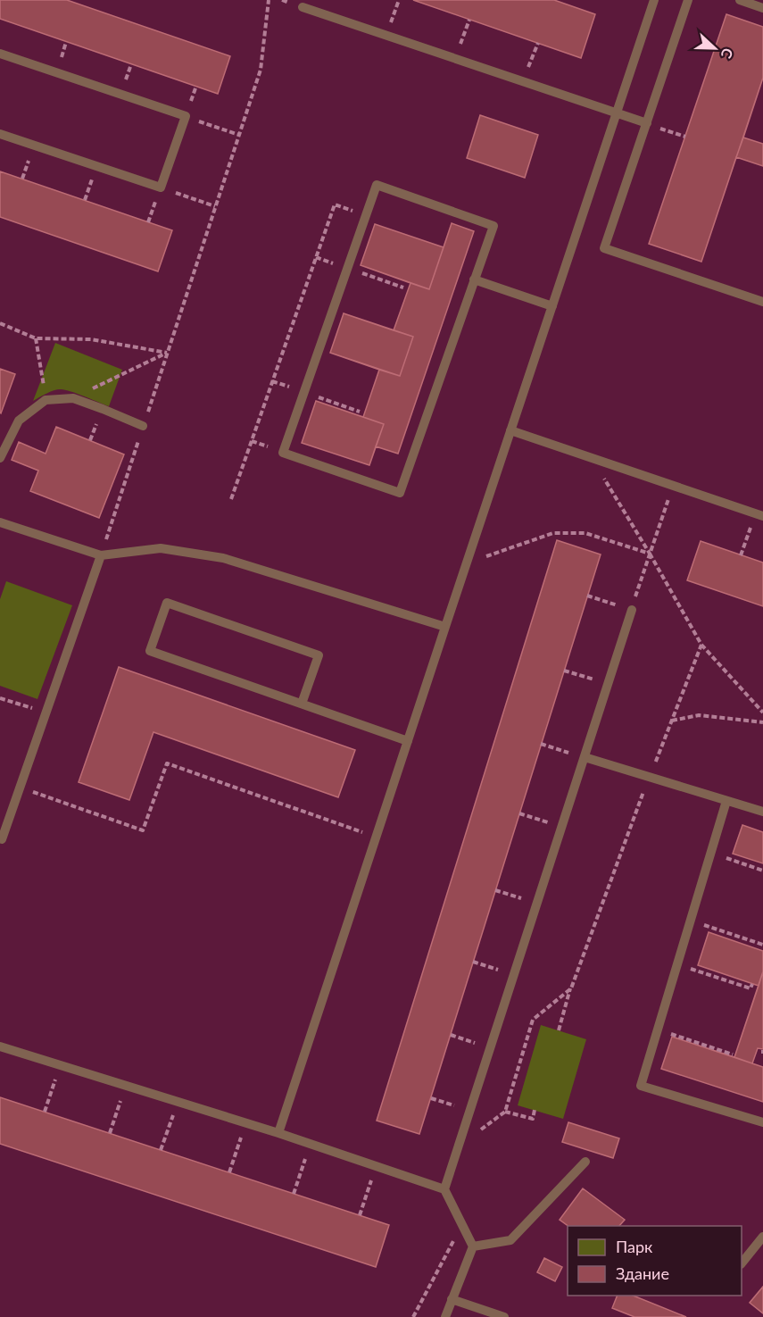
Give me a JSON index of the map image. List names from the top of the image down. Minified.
{"legend":["Парк","Здание"],"north":"right"}
